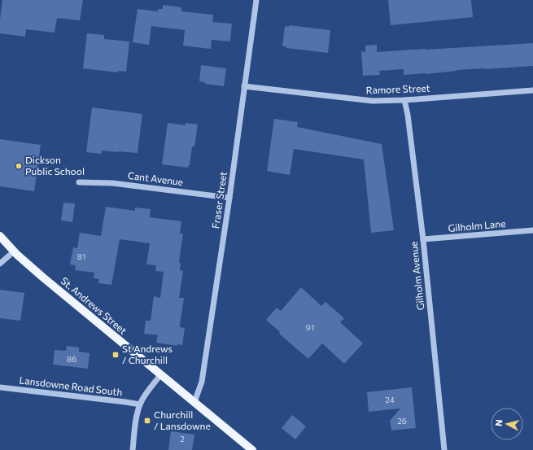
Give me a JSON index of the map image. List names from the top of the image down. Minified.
{"streets":{"main road":["St. Andrews Street"],"street":["Ramore Street","Cant Avenue","Fraser Street","Gilholm Lane","Gilholm Avenue","Lansdowne Road South"]},"crossings":[["Ramore Street","Fraser Street"],["Ramore Street","Gilholm Avenue"],["Cant Avenue","Fraser Street"],["Fraser Street","St. Andrews Street"],["Gilholm Lane","Gilholm Avenue"]],"places":{"other":["Dickson Public School"],"transit":["St Andrews / Churchill","Churchill / Lansdowne"]},"house_numbers":["81","91","86","24","26","2"],"north":"left"}
